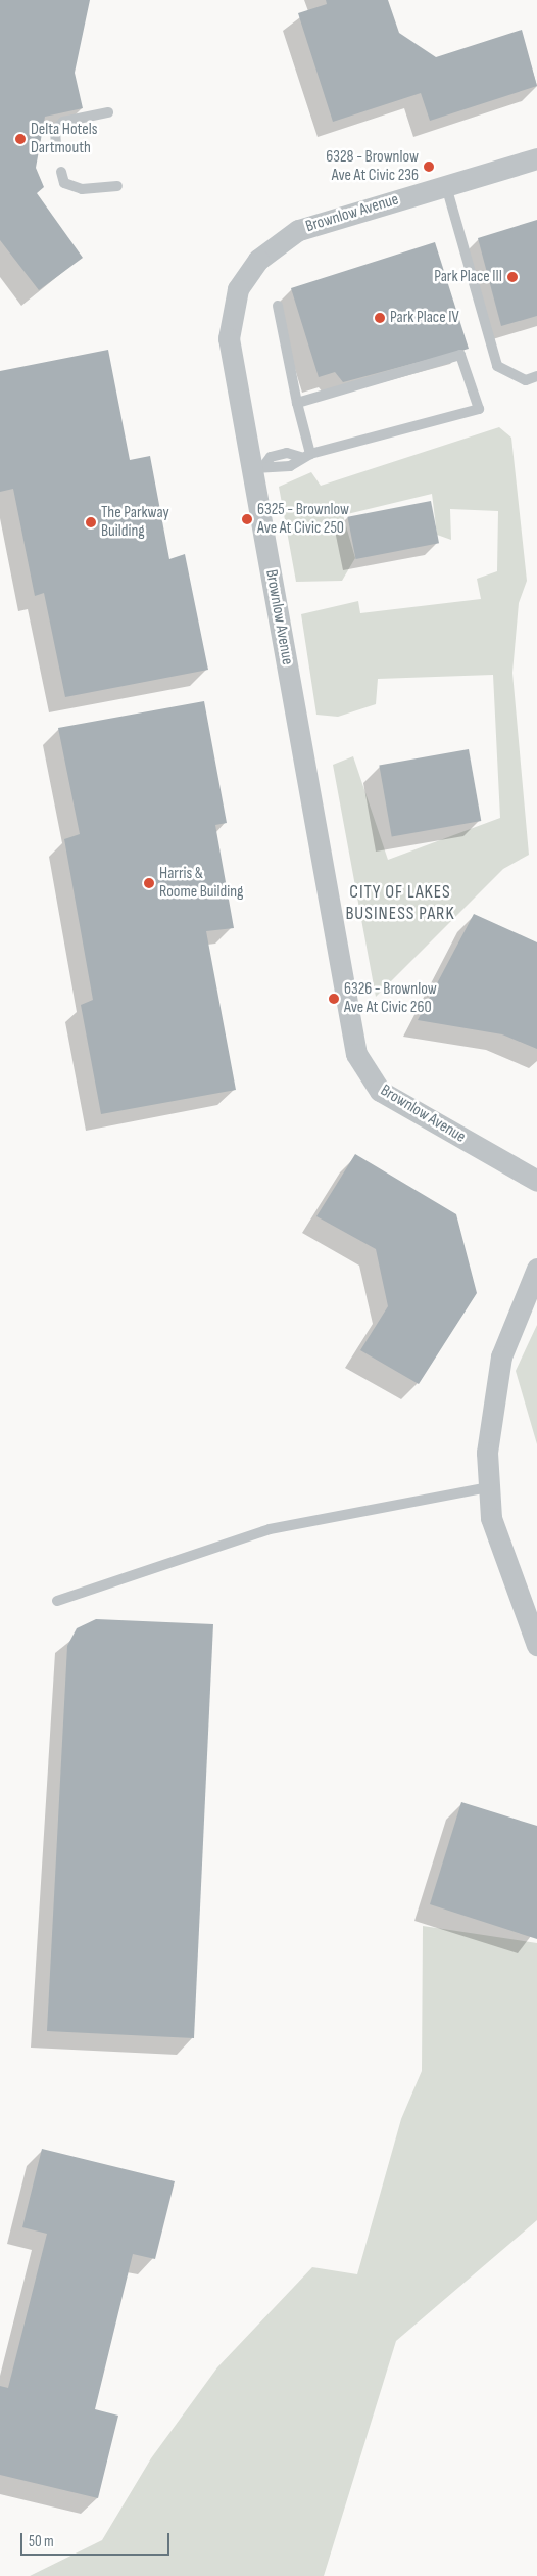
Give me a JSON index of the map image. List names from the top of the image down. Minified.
{"streets":{"street":["Brownlow Avenue"]},"districts":["CITY OF LAKES BUSINESS PARK"],"places":["Delta Hotels Dartmouth","6328 - Brownlow Ave At Civic 236","Park Place III","Park Place IV","6325 - Brownlow Ave At Civic 250","The Parkway Building","Harris & Roome Building","6326 - Brownlow Ave At Civic 260"],"scale_bar":"50 m"}
